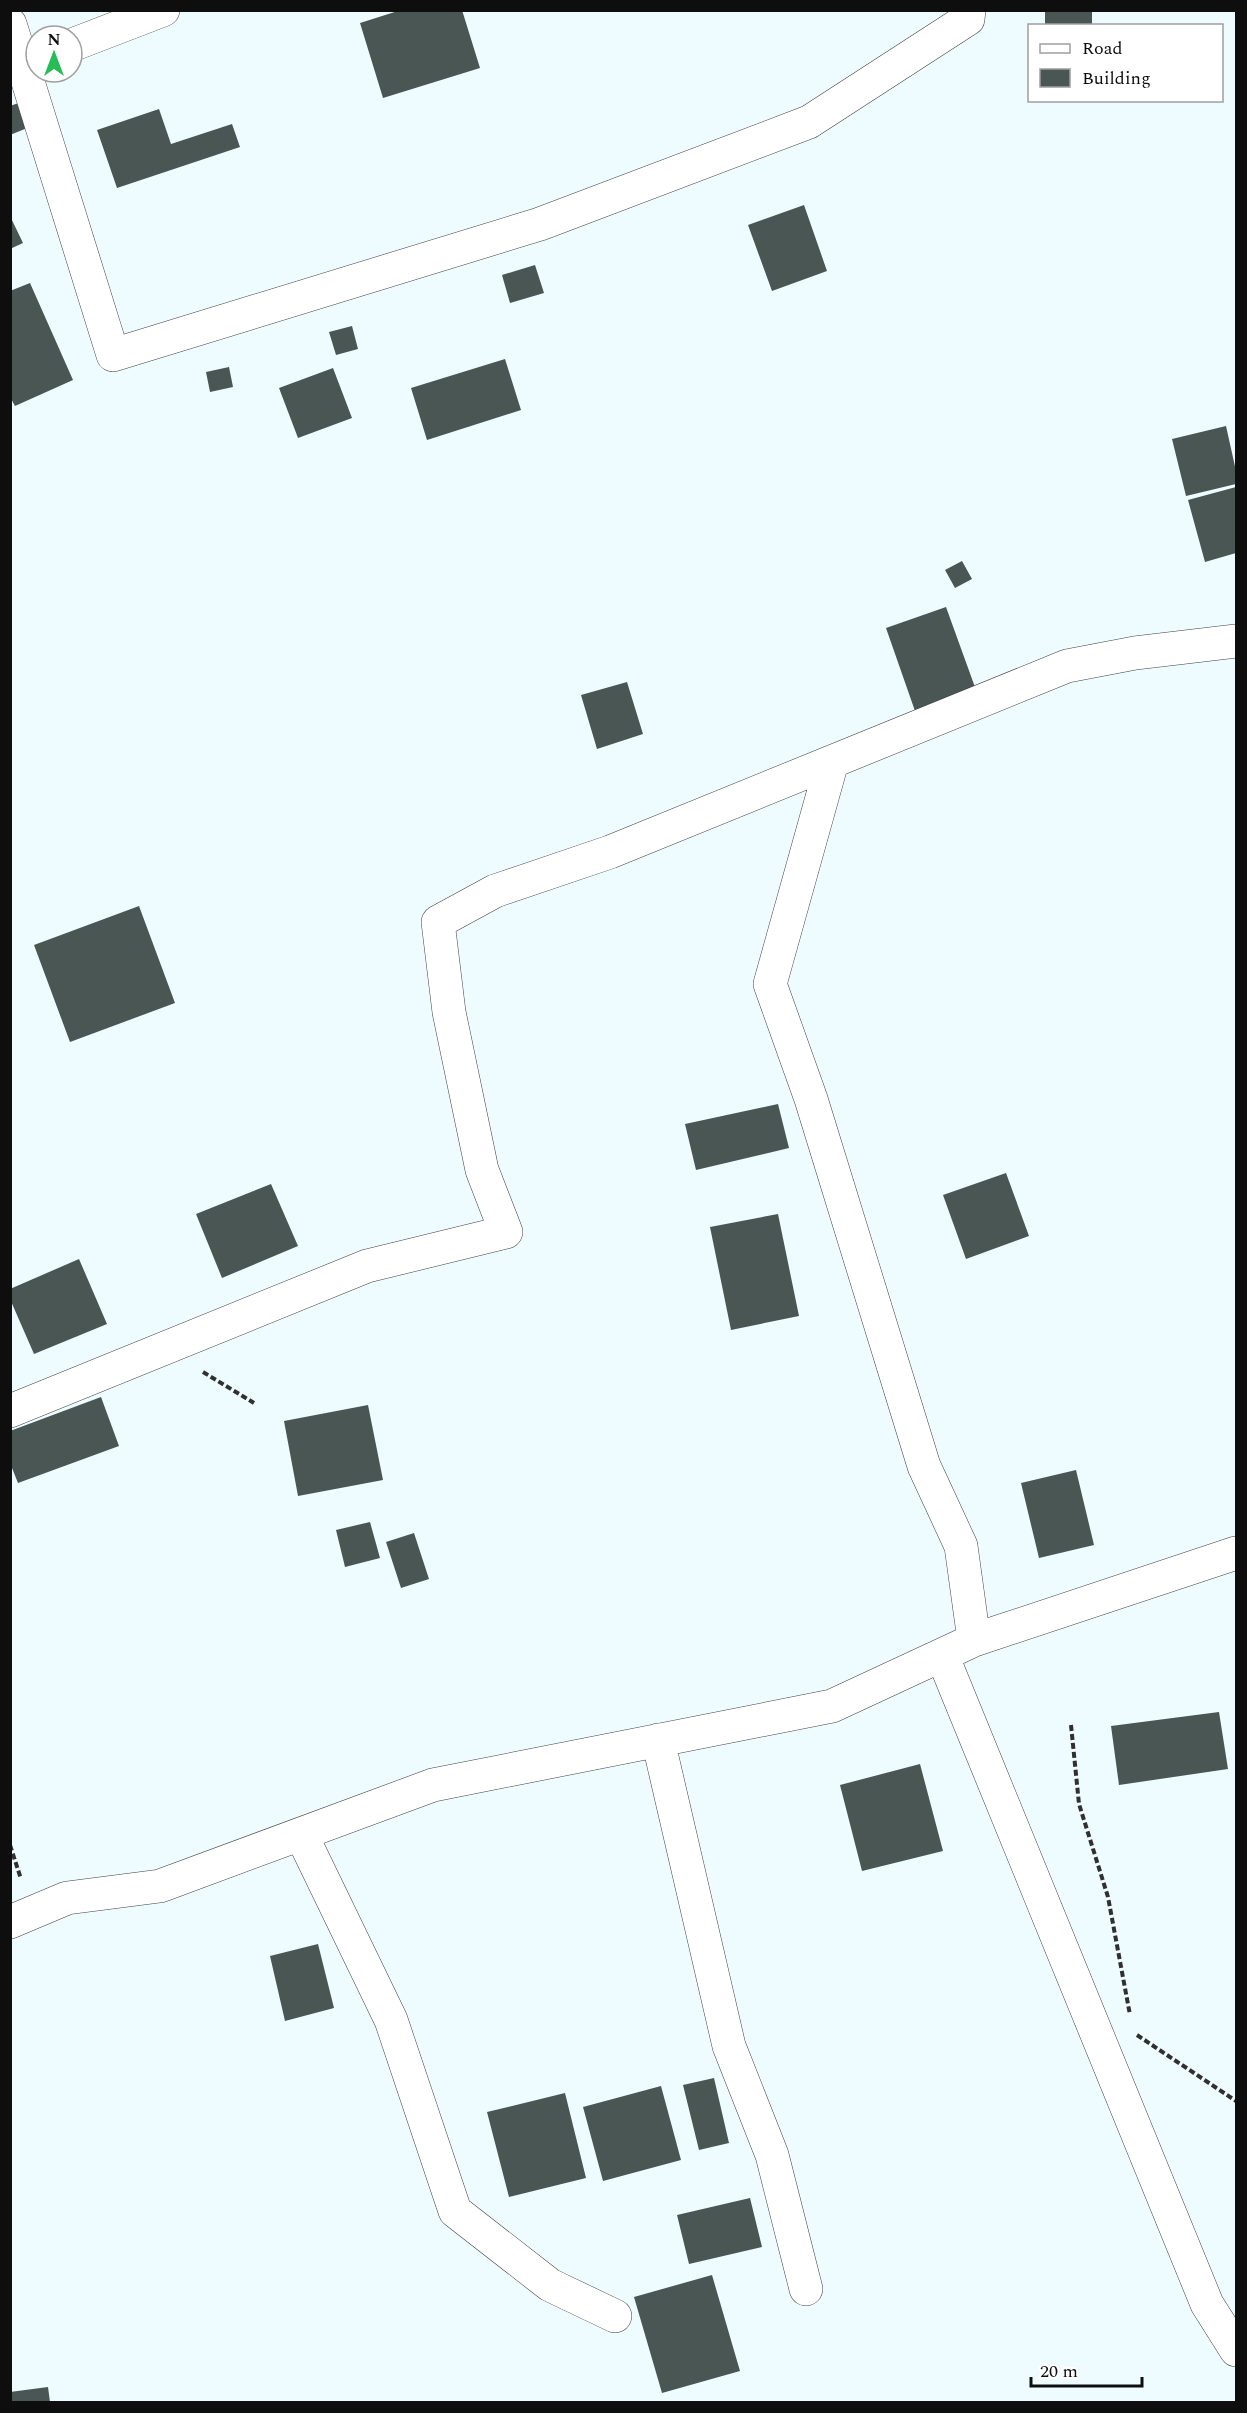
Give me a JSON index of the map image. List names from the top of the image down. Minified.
{"legend":["Road","Building"],"scale_bar":"20 m","north":"top"}
